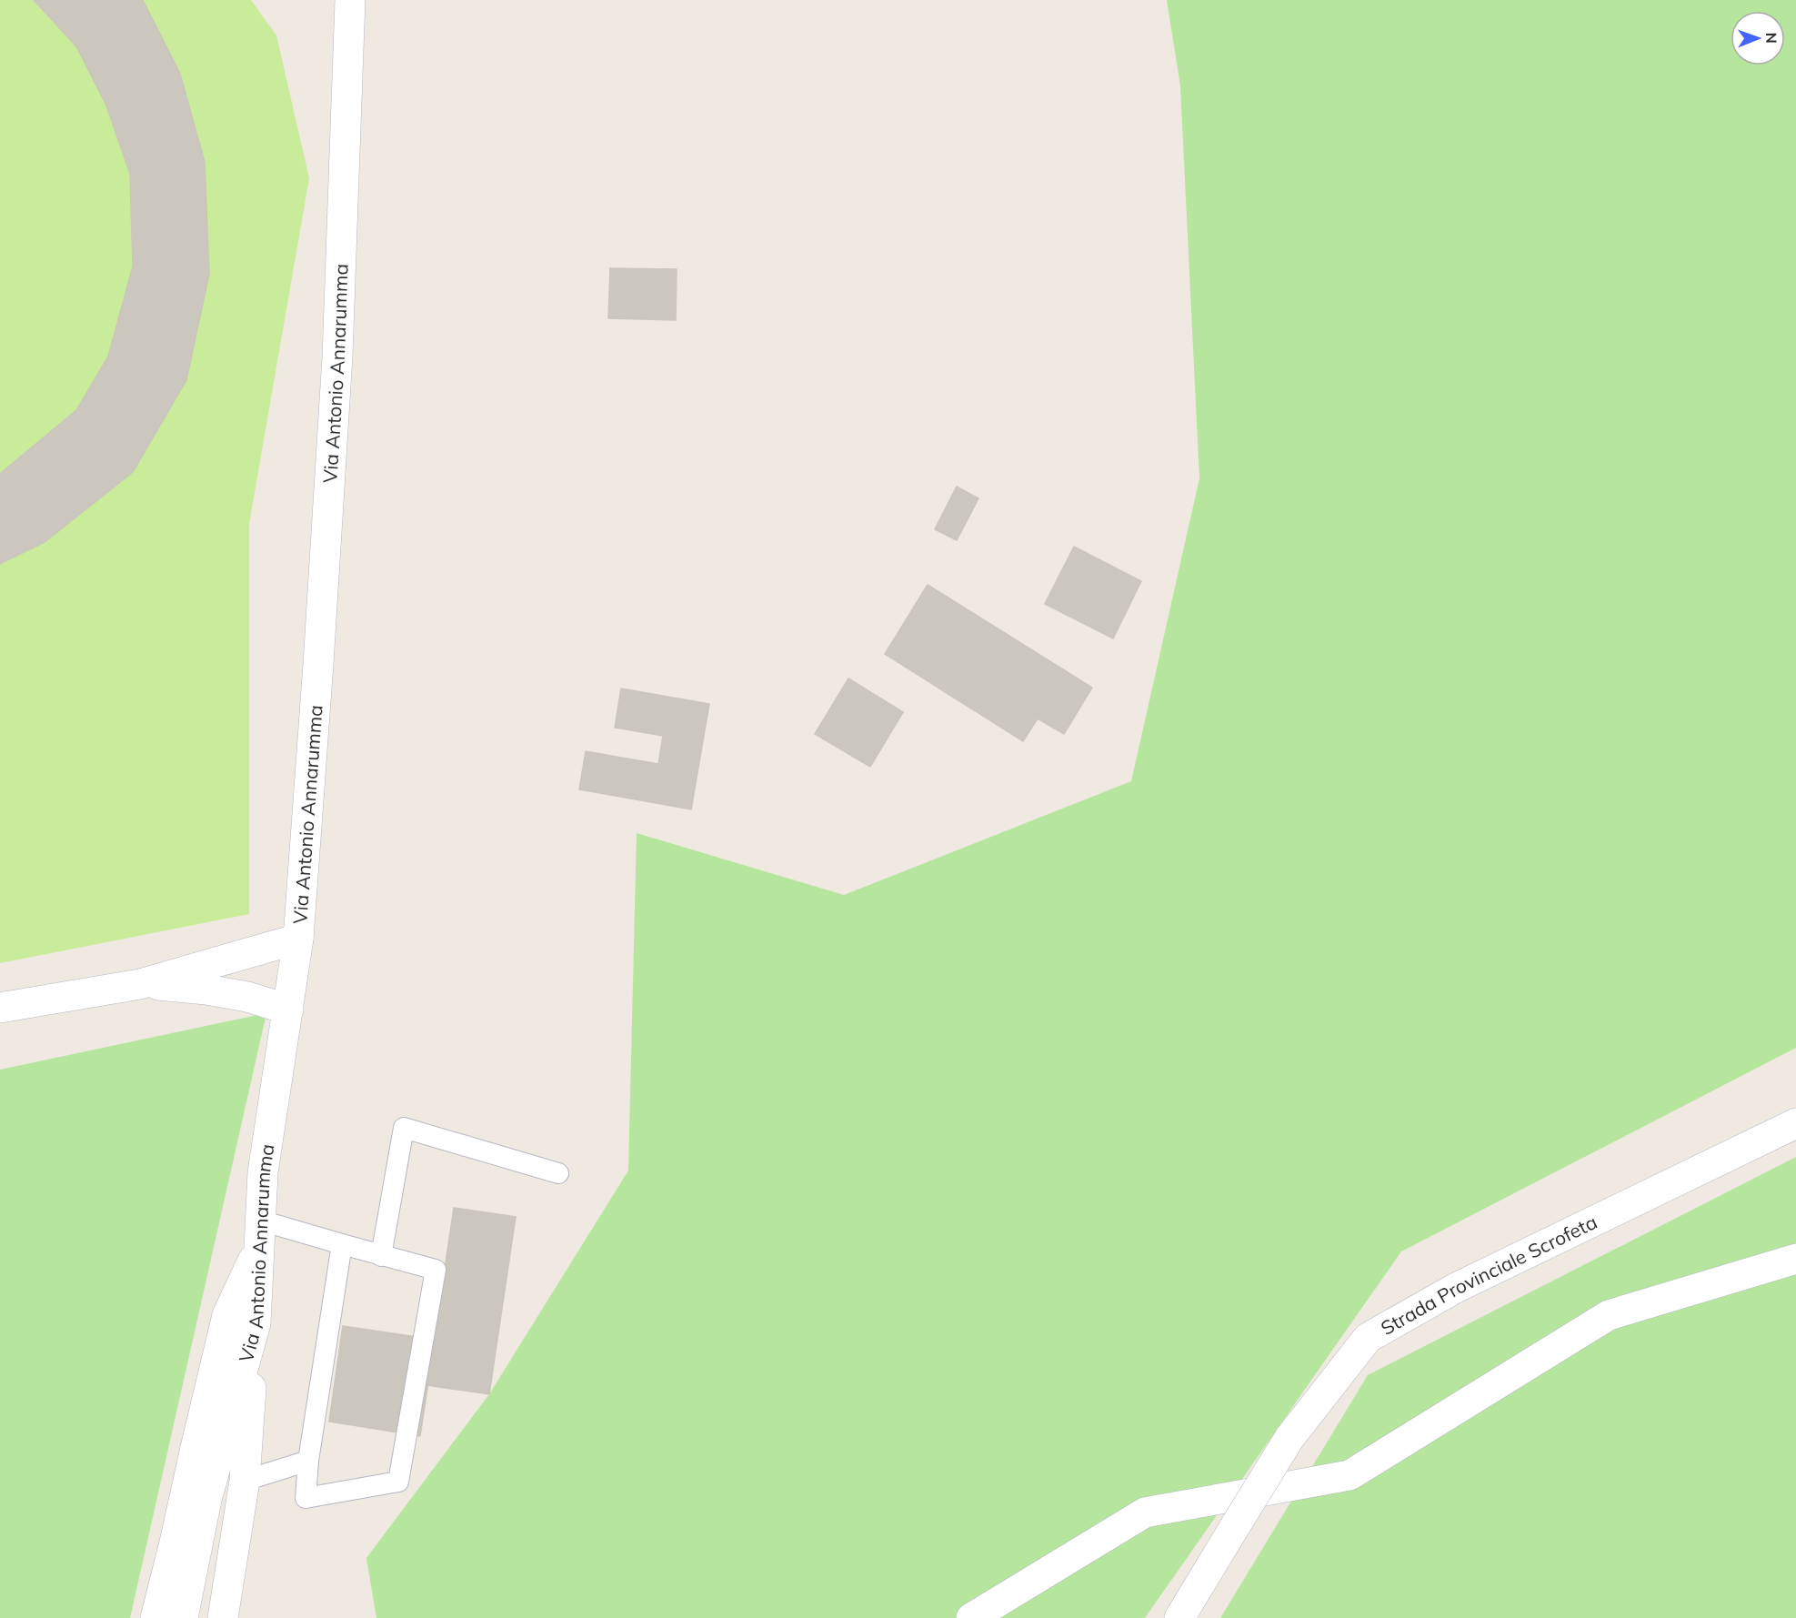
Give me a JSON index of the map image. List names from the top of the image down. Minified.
{"streets":{"main road":["Via Antonio Annarumma","Strada Provinciale Scrofeta"]},"north":"right"}
